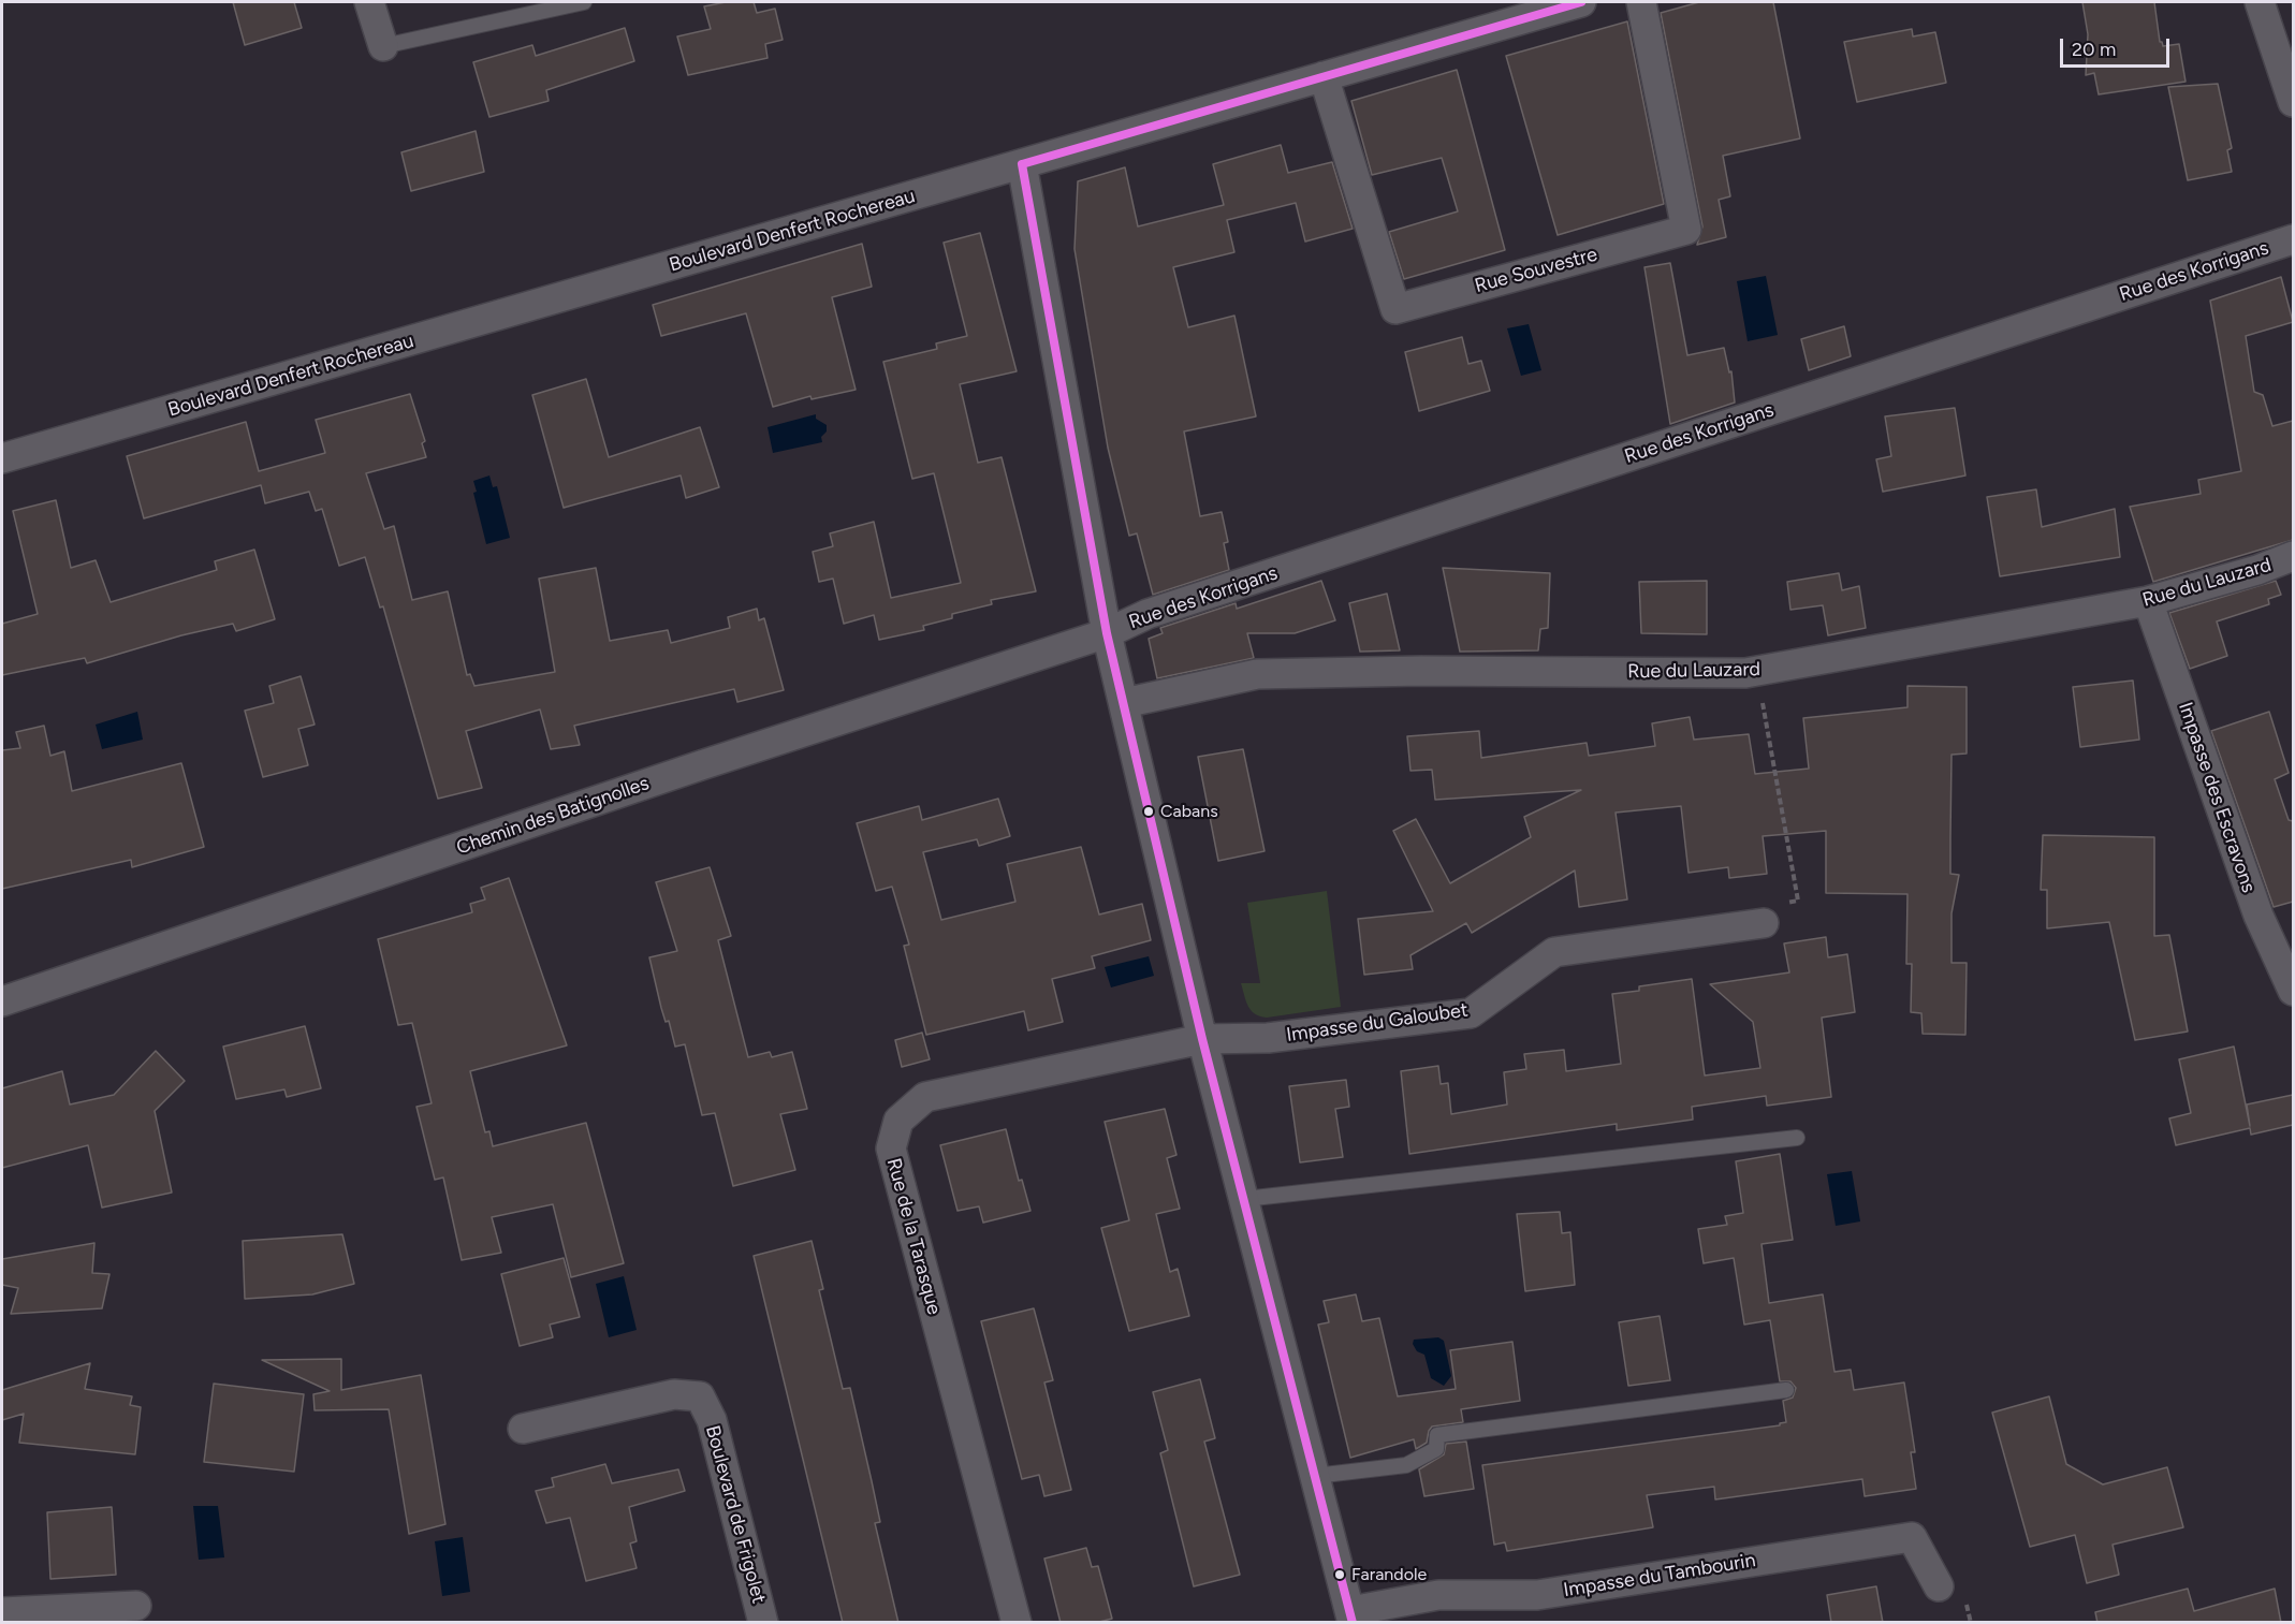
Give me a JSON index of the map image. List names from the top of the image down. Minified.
{"streets":{"street":["Boulevard Denfert Rochereau","Rue Souvestre","Rue des Korrigans","Rue du Lauzard","Impasse des Escravons","Chemin des Batignolles","Impasse du Galoubet","Rue de la Tarasque","Boulevard de Frigolet","Impasse du Tambourin"]},"crossings":[["Boulevard Denfert Rochereau","Rue Souvestre"],["Rue des Korrigans","Chemin des Batignolles"],["Rue du Lauzard","Impasse des Escravons"],["Impasse du Galoubet","Rue de la Tarasque"]],"places":["Cabans","Farandole"],"scale_bar":"20 m"}
